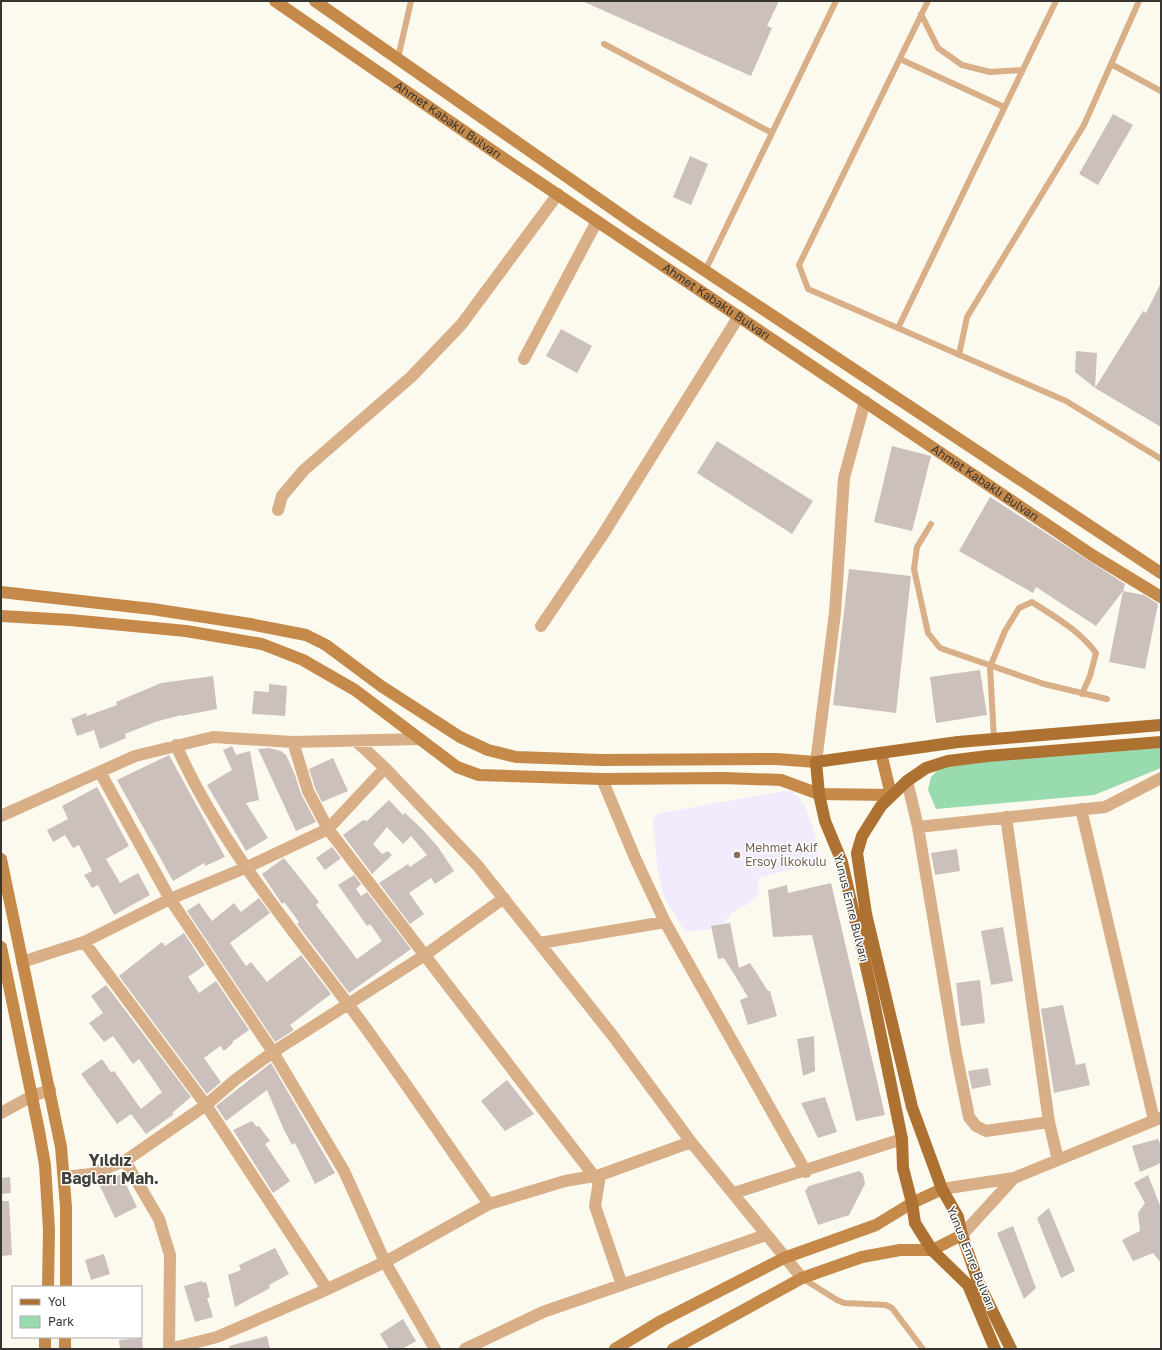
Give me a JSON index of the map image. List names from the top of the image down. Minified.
{"streets":{"main road":["Yunus Emre Bulvarı"],"street":["Ahmet Kabaklı Bulvarı"]},"districts":["Yıldız Bağları Mah."],"places":["Mehmet Akif Ersoy İlkokulu"],"legend":["Yol","Park"]}
